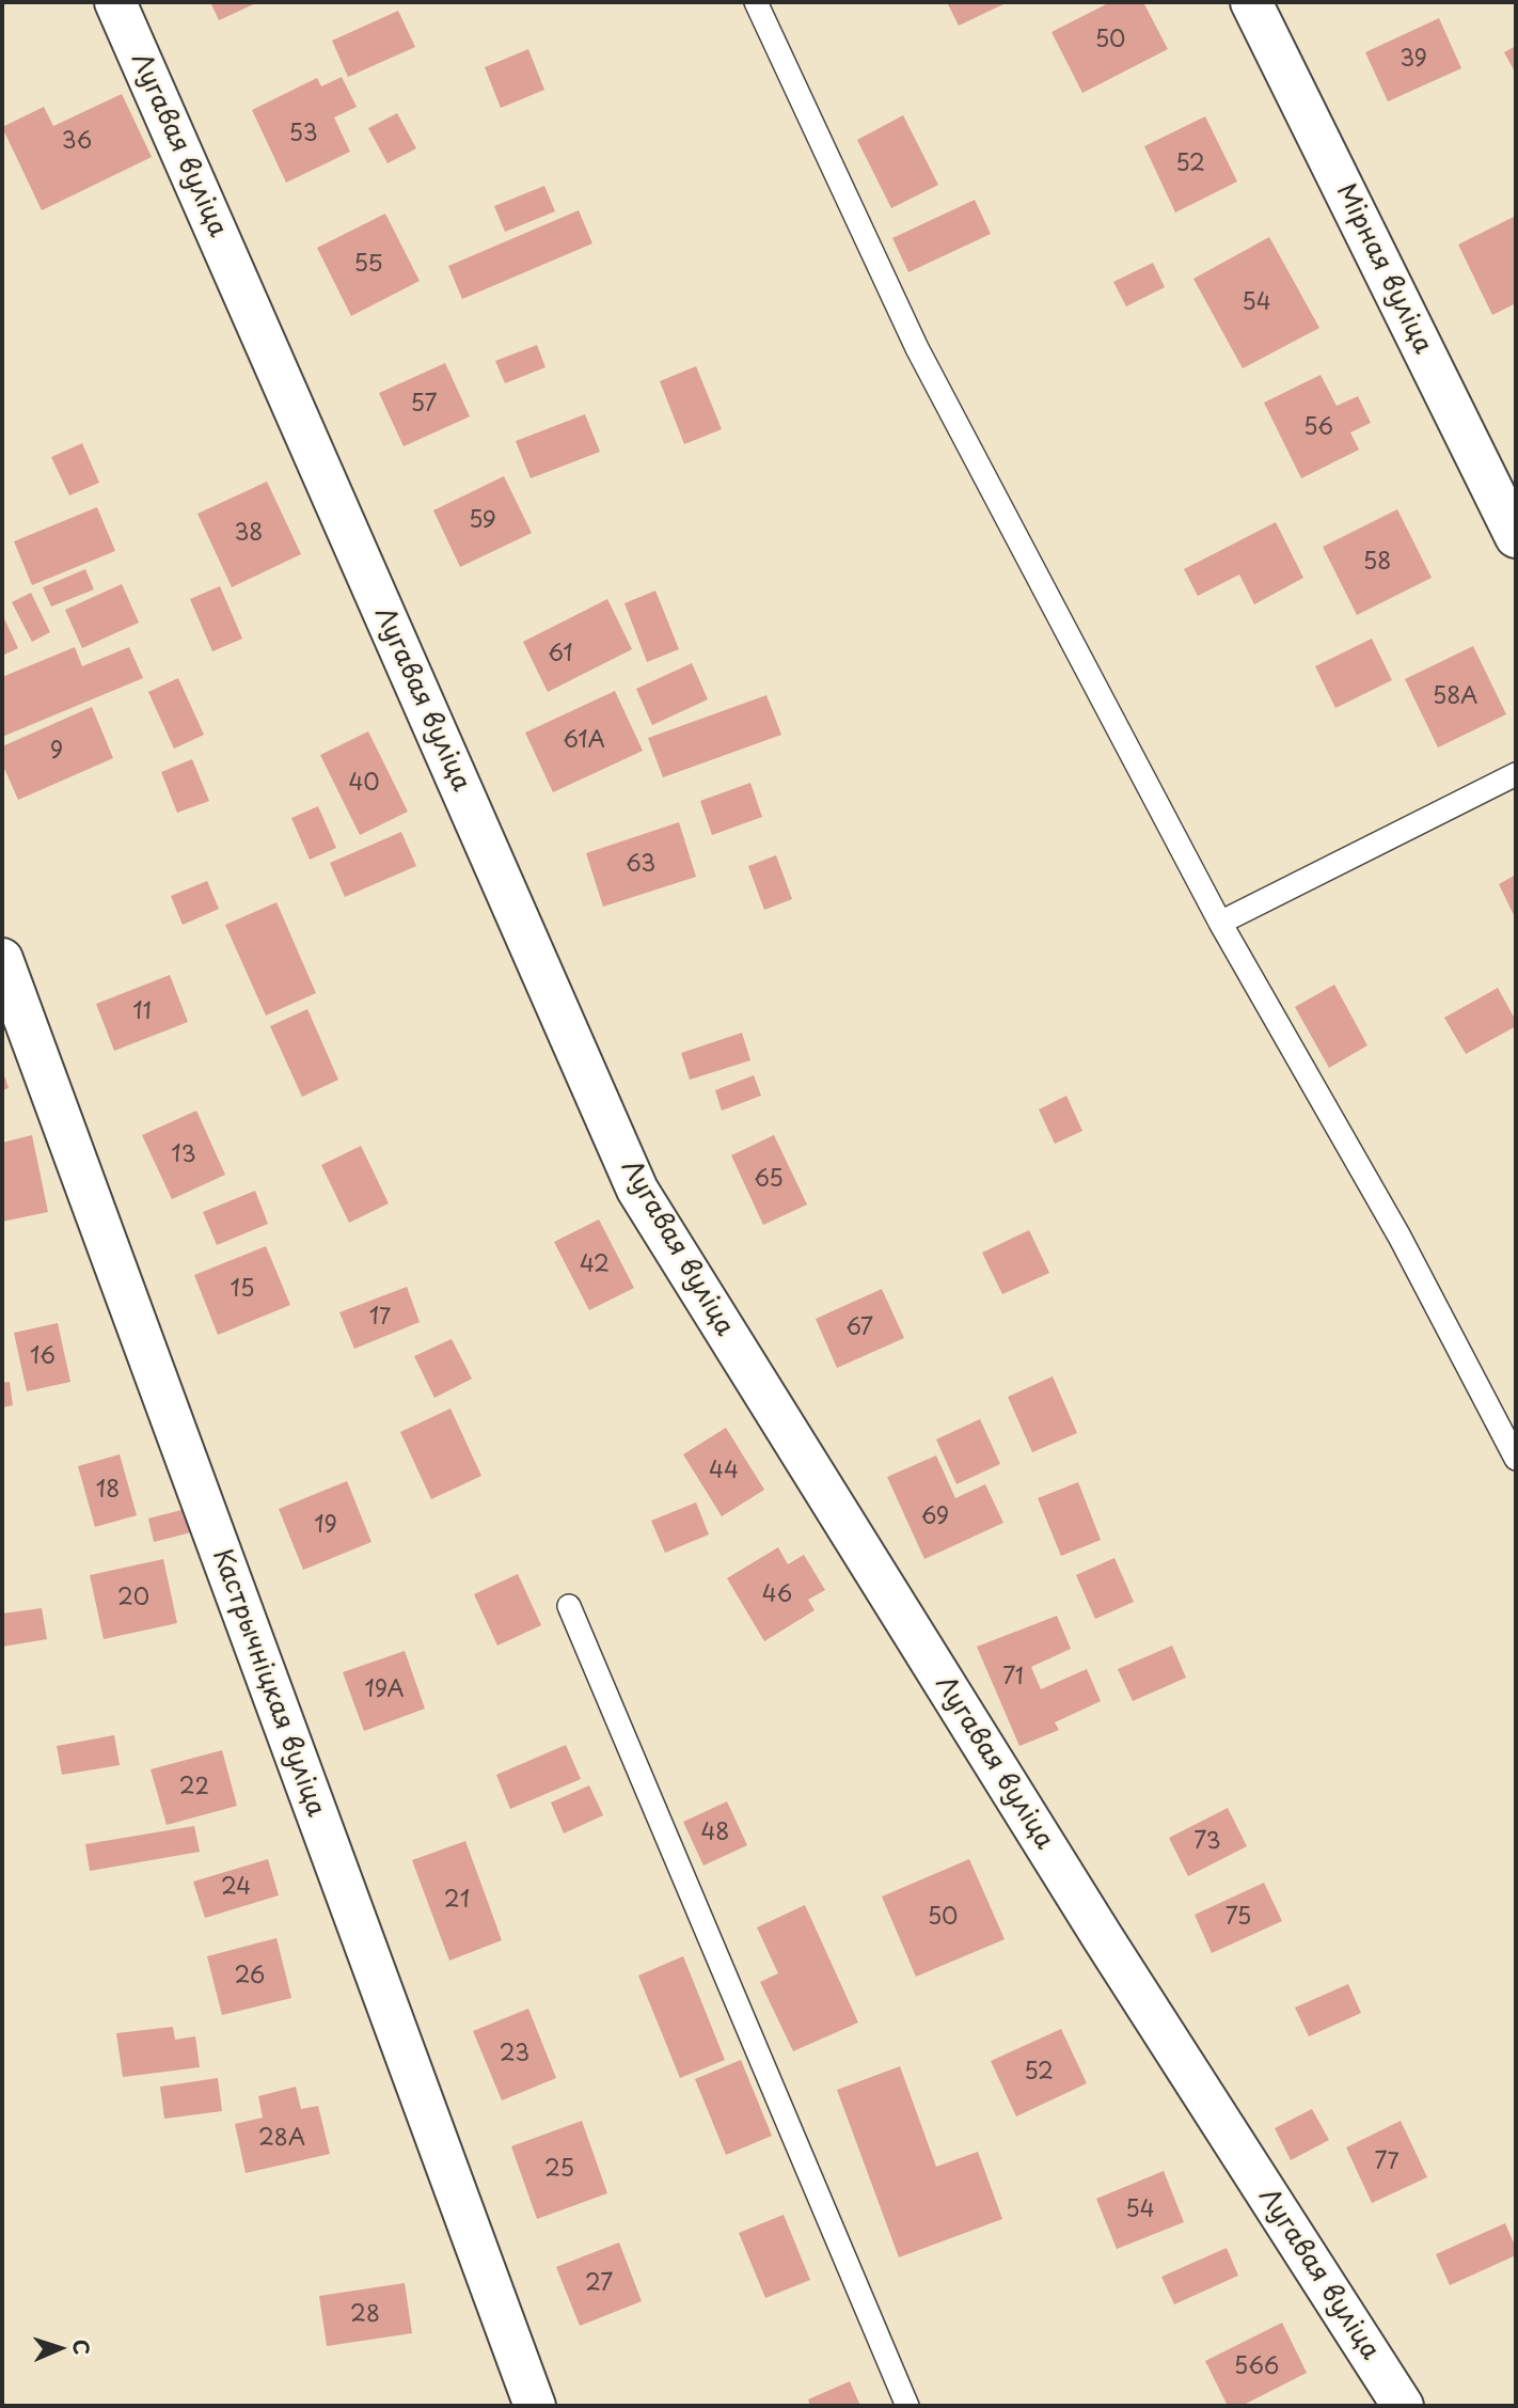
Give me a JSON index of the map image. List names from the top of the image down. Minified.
{"streets":{"street":["Лугавая вуліца","Мірная вуліца","Кастрычніцкая вуліца"]},"house_numbers":["50","39","53","36","52","55","54","57","56","59","38","58","61","58А","61А","9","40","63","11","13","65","42","15","17","67","16","44","18","69","19","46","20","71","19А","22","48","73","24","21","50","75","26","23","52","28А","77","25","54","27","28","566"],"north":"right"}
